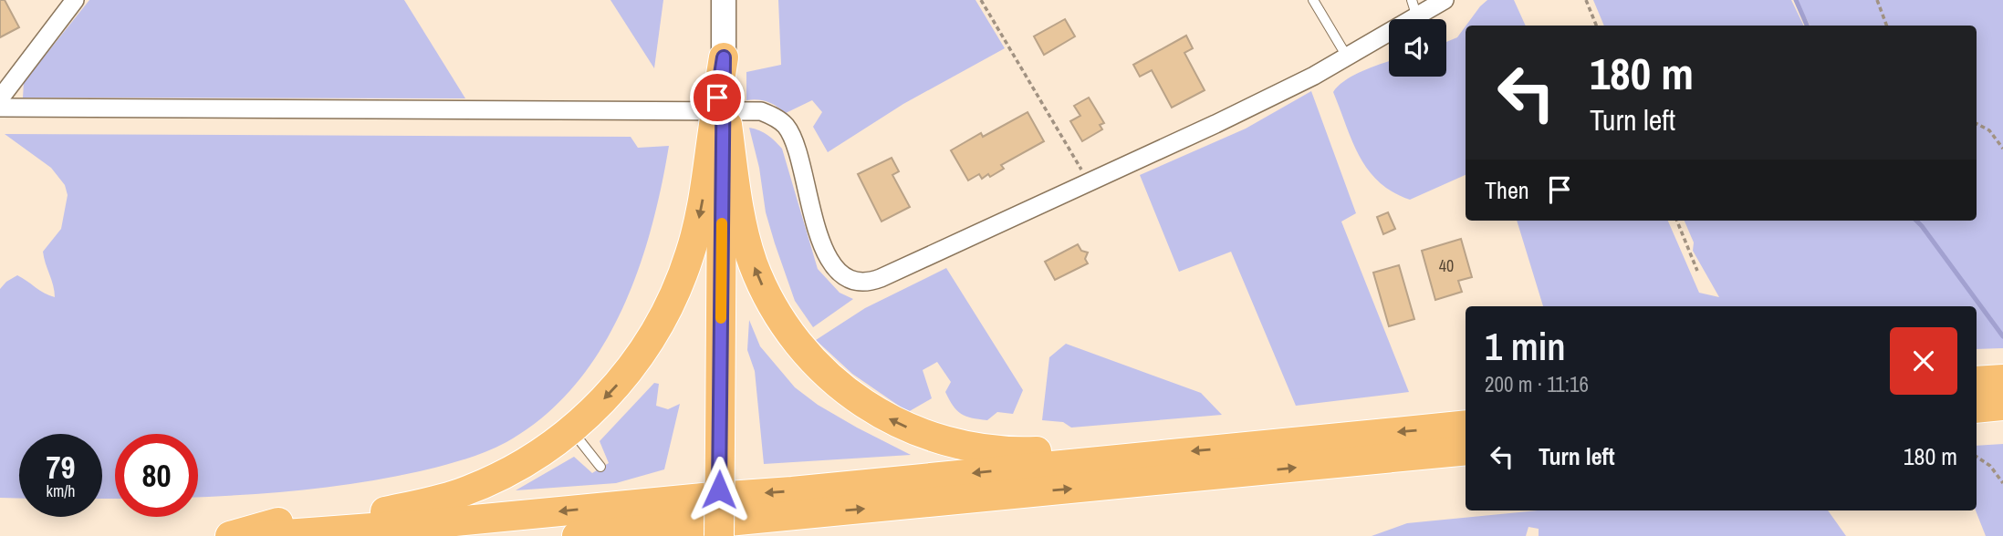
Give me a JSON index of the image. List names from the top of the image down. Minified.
{"house_numbers":["40"],"page":{"turn":["180 m","Turn left"],"then":"Then","heading":["1 min","200 m · 11:16"],"list":[{"name":"Turn left","value":"180 m"}],"speed":"79 km/h","limit":"80"}}
